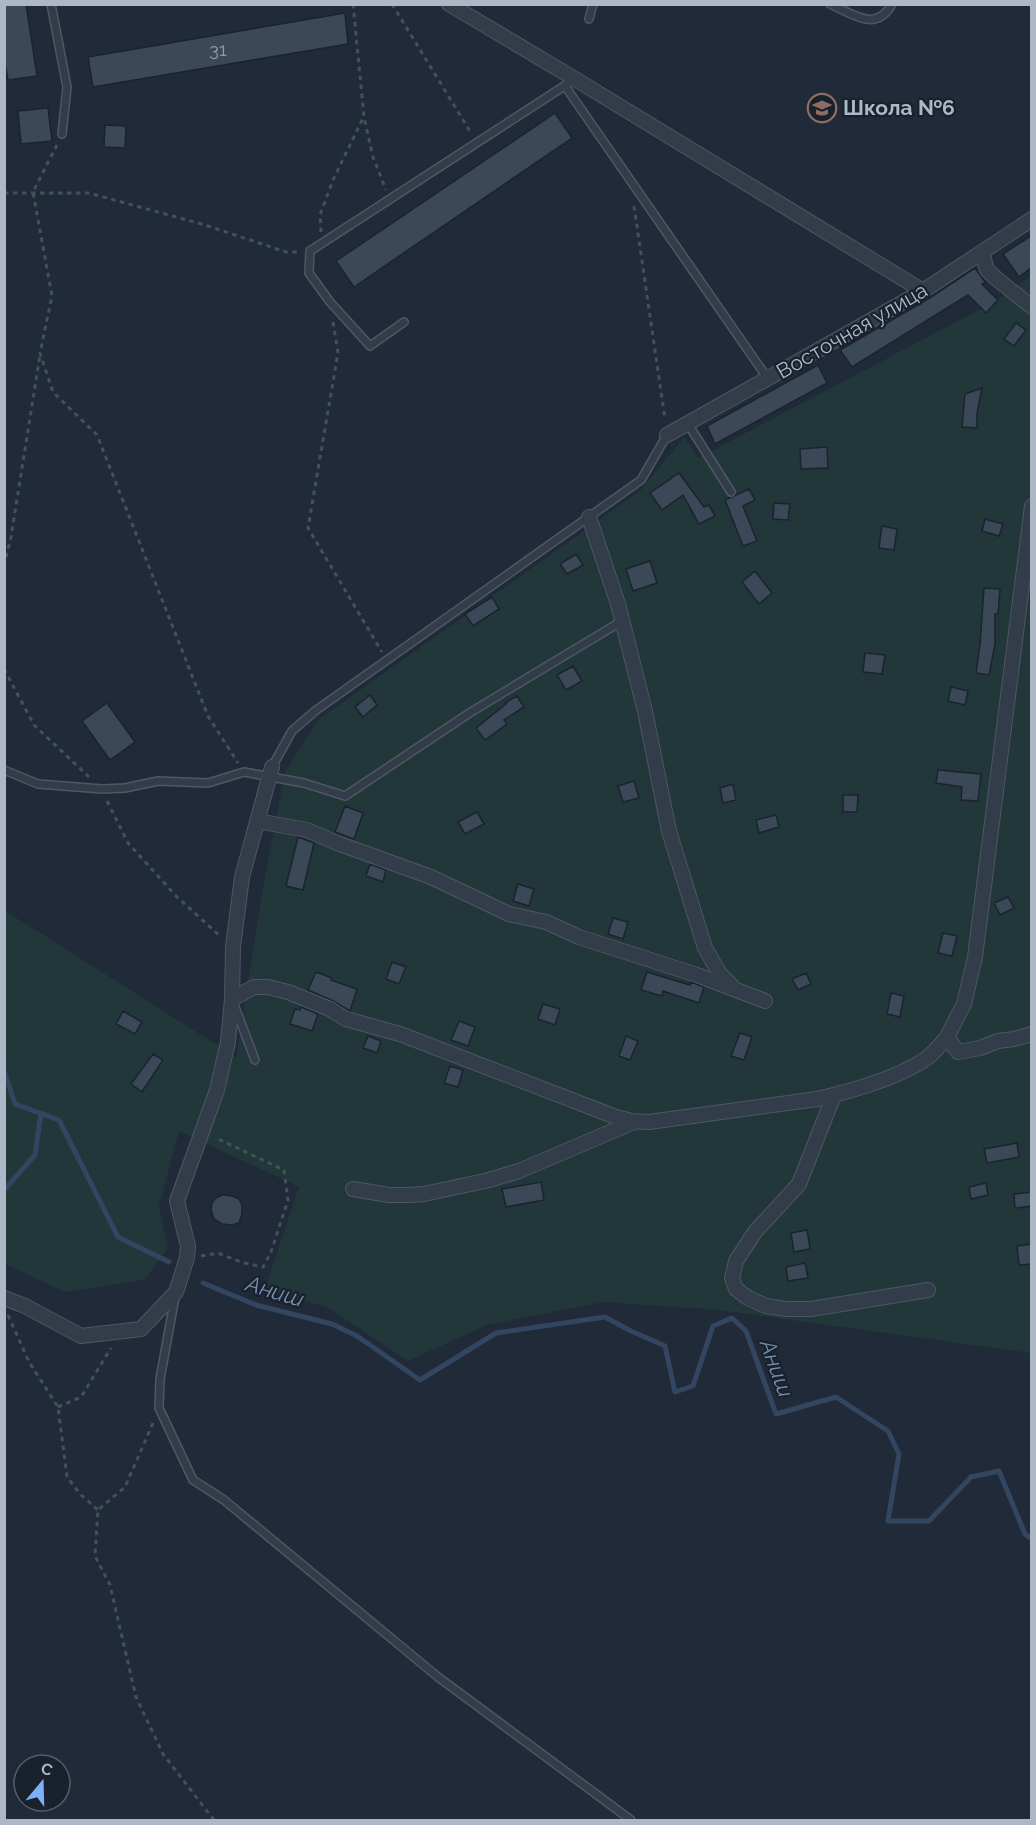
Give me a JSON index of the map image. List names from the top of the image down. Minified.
{"streets":{"street":["Восточная улица"]},"water":["Аниш"],"places":{"school or university":["Школа №6"]},"house_numbers":["31"],"north":"top"}
